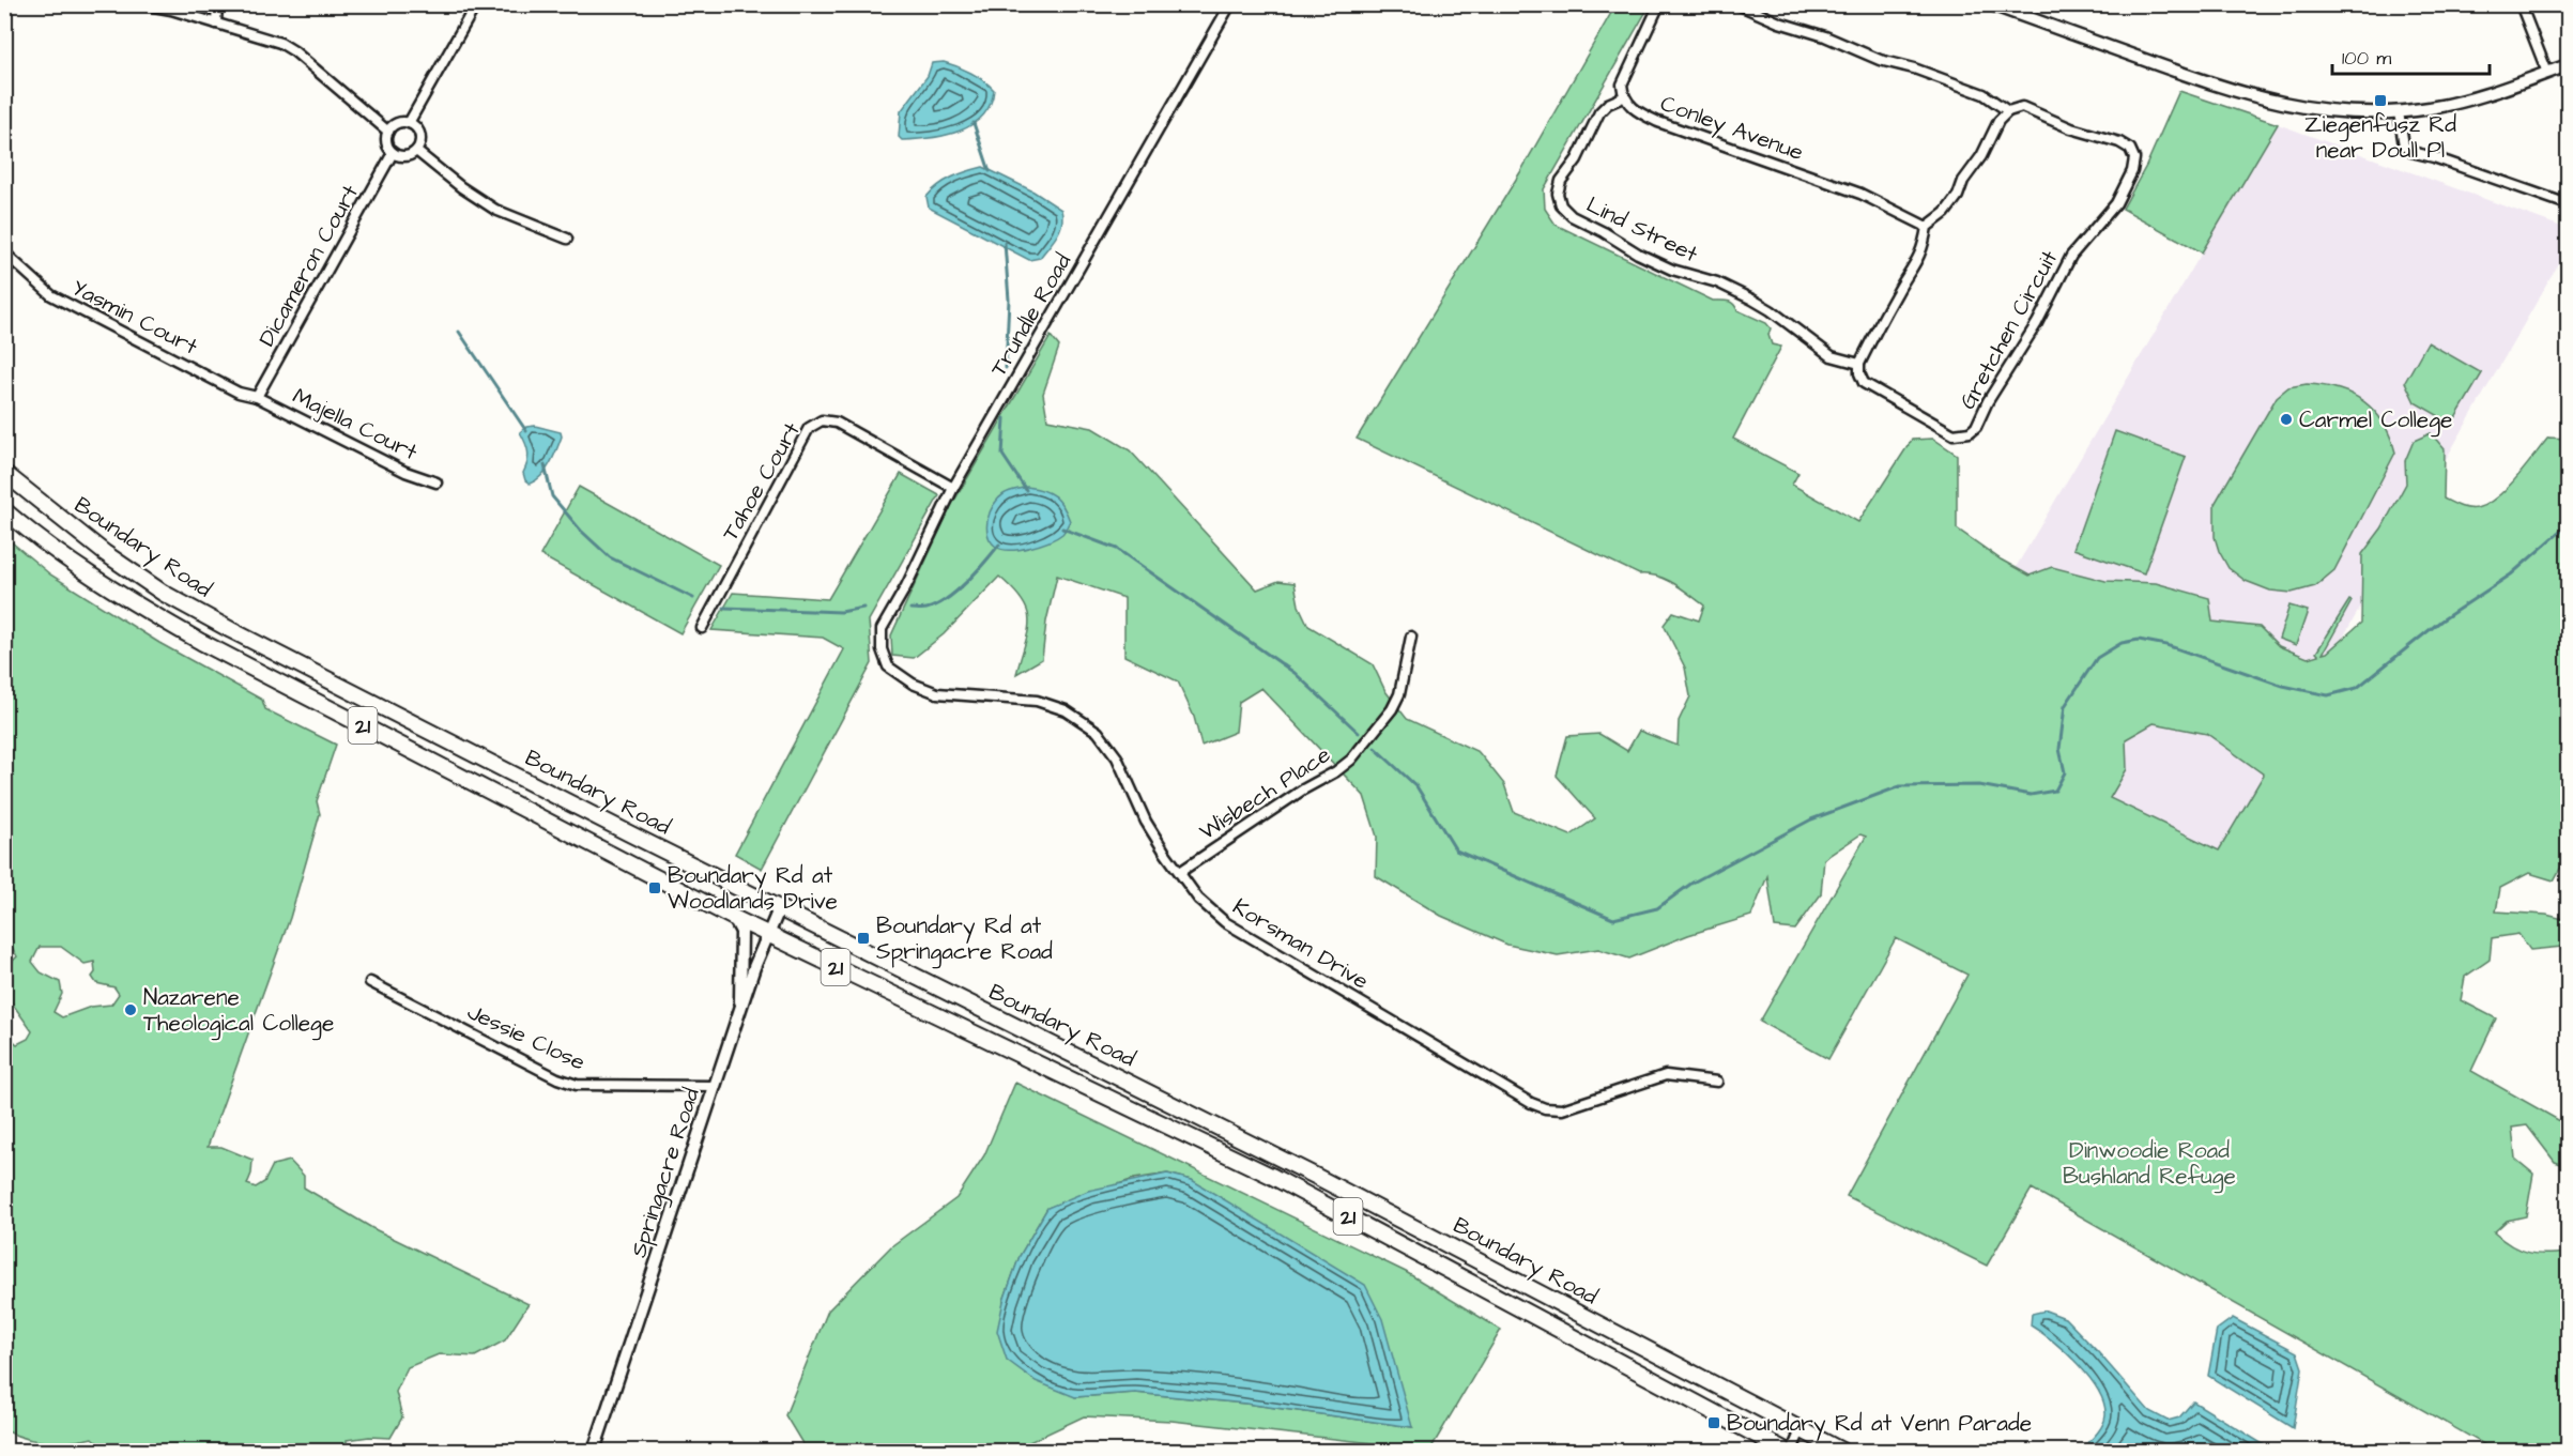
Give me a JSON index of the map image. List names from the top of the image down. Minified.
{"streets":{"highway":["Boundary Road","21"],"street":["Conley Avenue","Lind Street","Dicameron Court","Trundle Road","Yasmin Court","Gretchen Circuit","Majella Court","Tahoe Court","Wisbech Place","Korsman Drive","Jessie Close","Springacre Road"]},"crossings":[["Conley Avenue","Lind Street"],["Lind Street","Gretchen Circuit"],["Dicameron Court","Yasmin Court"],["Dicameron Court","Majella Court"],["Trundle Road","Tahoe Court"],["Trundle Road","Korsman Drive"],["Yasmin Court","Majella Court"],["Boundary Road","Springacre Road"],["Wisbech Place","Korsman Drive"],["Jessie Close","Springacre Road"]],"parks":["Dinwoodie Road Bushland Refuge"],"places":{"transit":["Ziegenfusz Rd near Doull Pl","Boundary Rd at Woodlands Drive","Boundary Rd at Springacre Road","Boundary Rd at Venn Parade"],"other":["Carmel College","Nazarene Theological College"]},"scale_bar":"100 m"}
